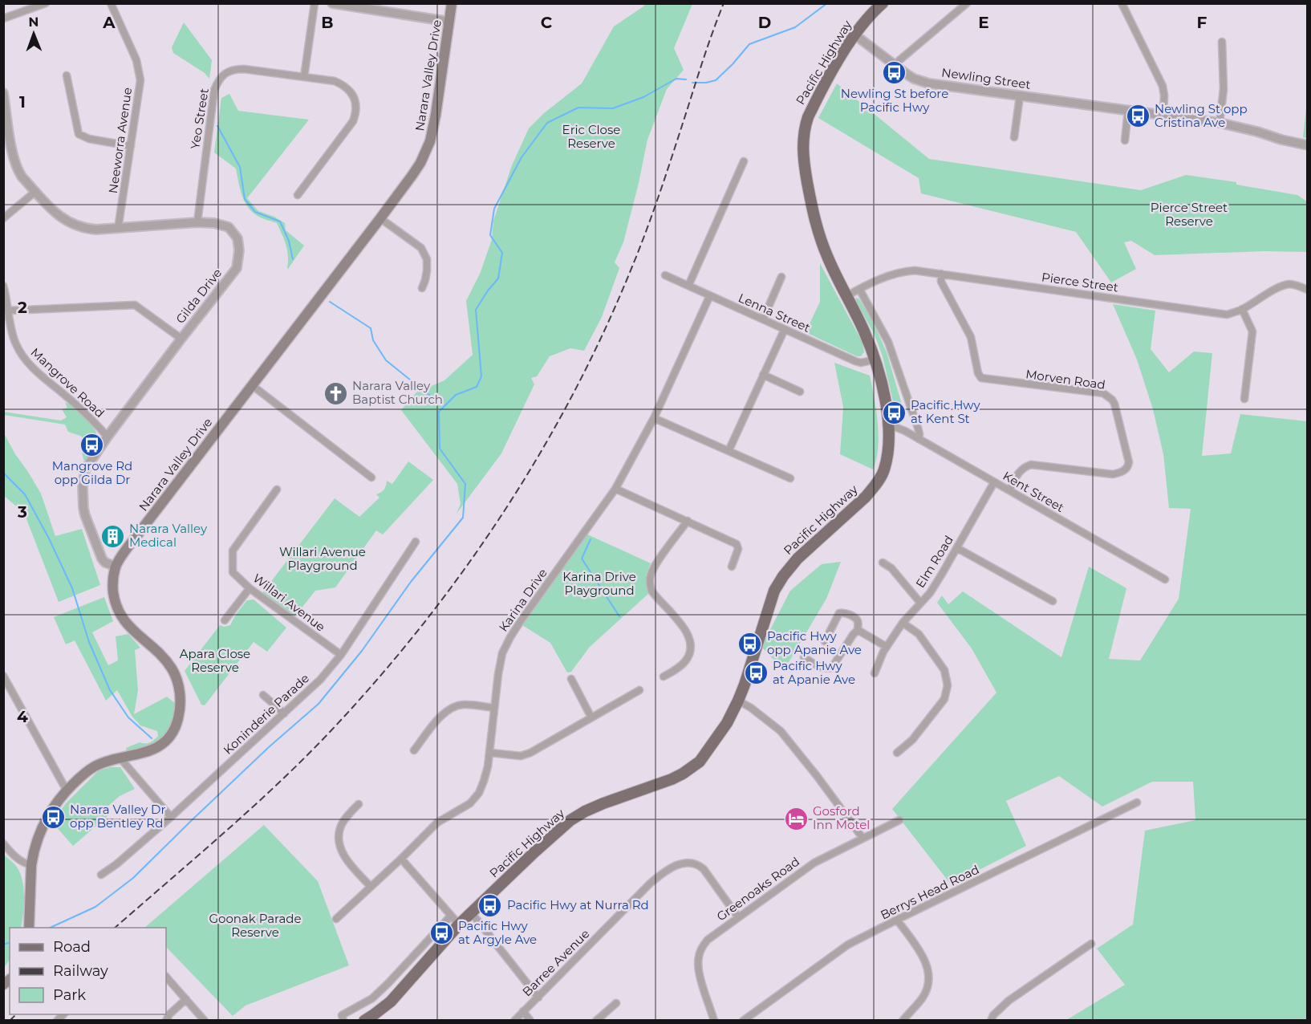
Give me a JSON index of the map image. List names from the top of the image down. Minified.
{"streets":{"main road":["Pacific Highway","Narara Valley Drive"],"street":["Newling Street","Yeo Street","Neeworra Avenue","Pierce Street","Gilda Drive","Lenna Street","Morven Road","Mangrove Road","Kent Street","Elm Road","Karina Drive","Willari Avenue","Koninderie Parade","Greenoaks Road","Berrys Head Road","Barree Avenue"]},"crossings":[["Pacific Highway","Newling Street"],["Pacific Highway","Pierce Street"],["Pacific Highway","Lenna Street"],["Pacific Highway","Kent Street"],["Narara Valley Drive","Gilda Drive"],["Yeo Street","Gilda Drive"],["Neeworra Avenue","Gilda Drive"],["Pierce Street","Morven Road"],["Gilda Drive","Mangrove Road"],["Lenna Street","Karina Drive"],["Morven Road","Kent Street"],["Kent Street","Elm Road"],["Willari Avenue","Koninderie Parade"],["Greenoaks Road","Barree Avenue"]],"parks":["Eric Close Reserve","Pierce Street Reserve","Willari Avenue Playground","Karina Drive Playground","Apara Close Reserve","Goonak Parade Reserve"],"places":{"bus stop":["Newling St before Pacific Hwy","Newling St opp Cristina Ave","Pacific Hwy at Kent St","Mangrove Rd opp Gilda Dr","Pacific Hwy opp Apanie Ave","Pacific Hwy at Apanie Ave","Narara Valley Dr opp Bentley Rd","Pacific Hwy at Nurra Rd","Pacific Hwy at Argyle Ave"],"church":["Narara Valley Baptist Church"],"building":["Narara Valley Medical"],"hotel":["Gosford Inn Motel"]},"legend":["Road","Railway","Park"],"north":"top","grid":{"columns":["A","B","C","D","E","F"],"rows":["1","2","3","4"]}}
